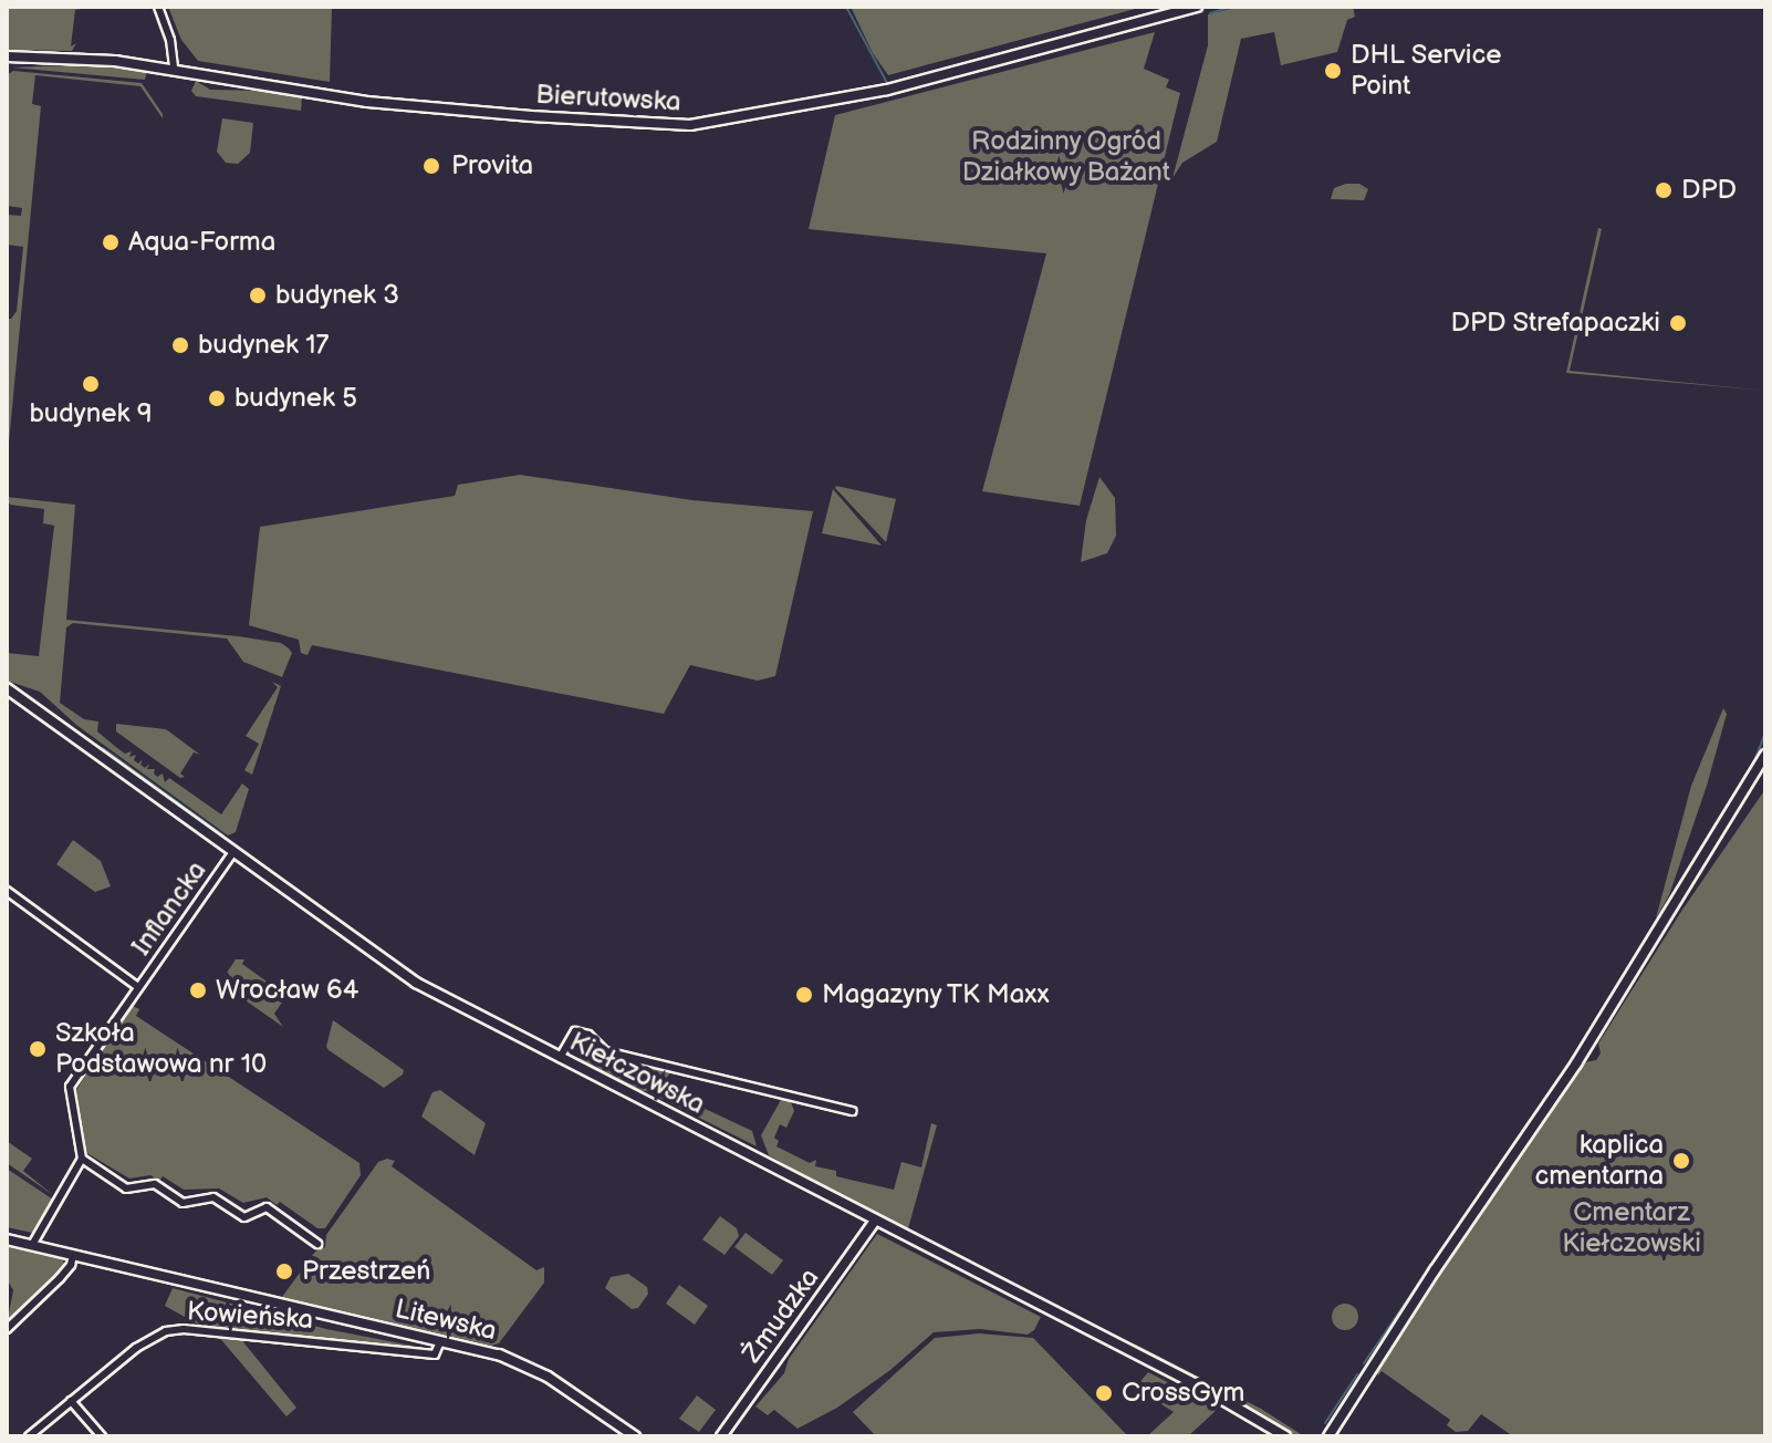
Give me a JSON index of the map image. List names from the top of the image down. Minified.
{"streets":{"street":["Bierutowska","Inflancka","Kiełczowska","Kowieńska","Żmudzka","Litewska"]},"crossings":[["Inflancka","Kiełczowska"],["Kiełczowska","Żmudzka"],["Kowieńska","Litewska"]],"parks":["Rodzinny Ogród Działkowy Bażant","Cmentarz Kiełczowski"],"places":["DHL Service Point","Provita","DPD","Aqua-Forma","budynek 3","DPD Strefapaczki","budynek 17","budynek 9","budynek 5","Wrocław 64","Magazyny TK Maxx","Szkoła Podstawowa nr 10","kaplica cmentarna","Przestrzeń","CrossGym"]}
